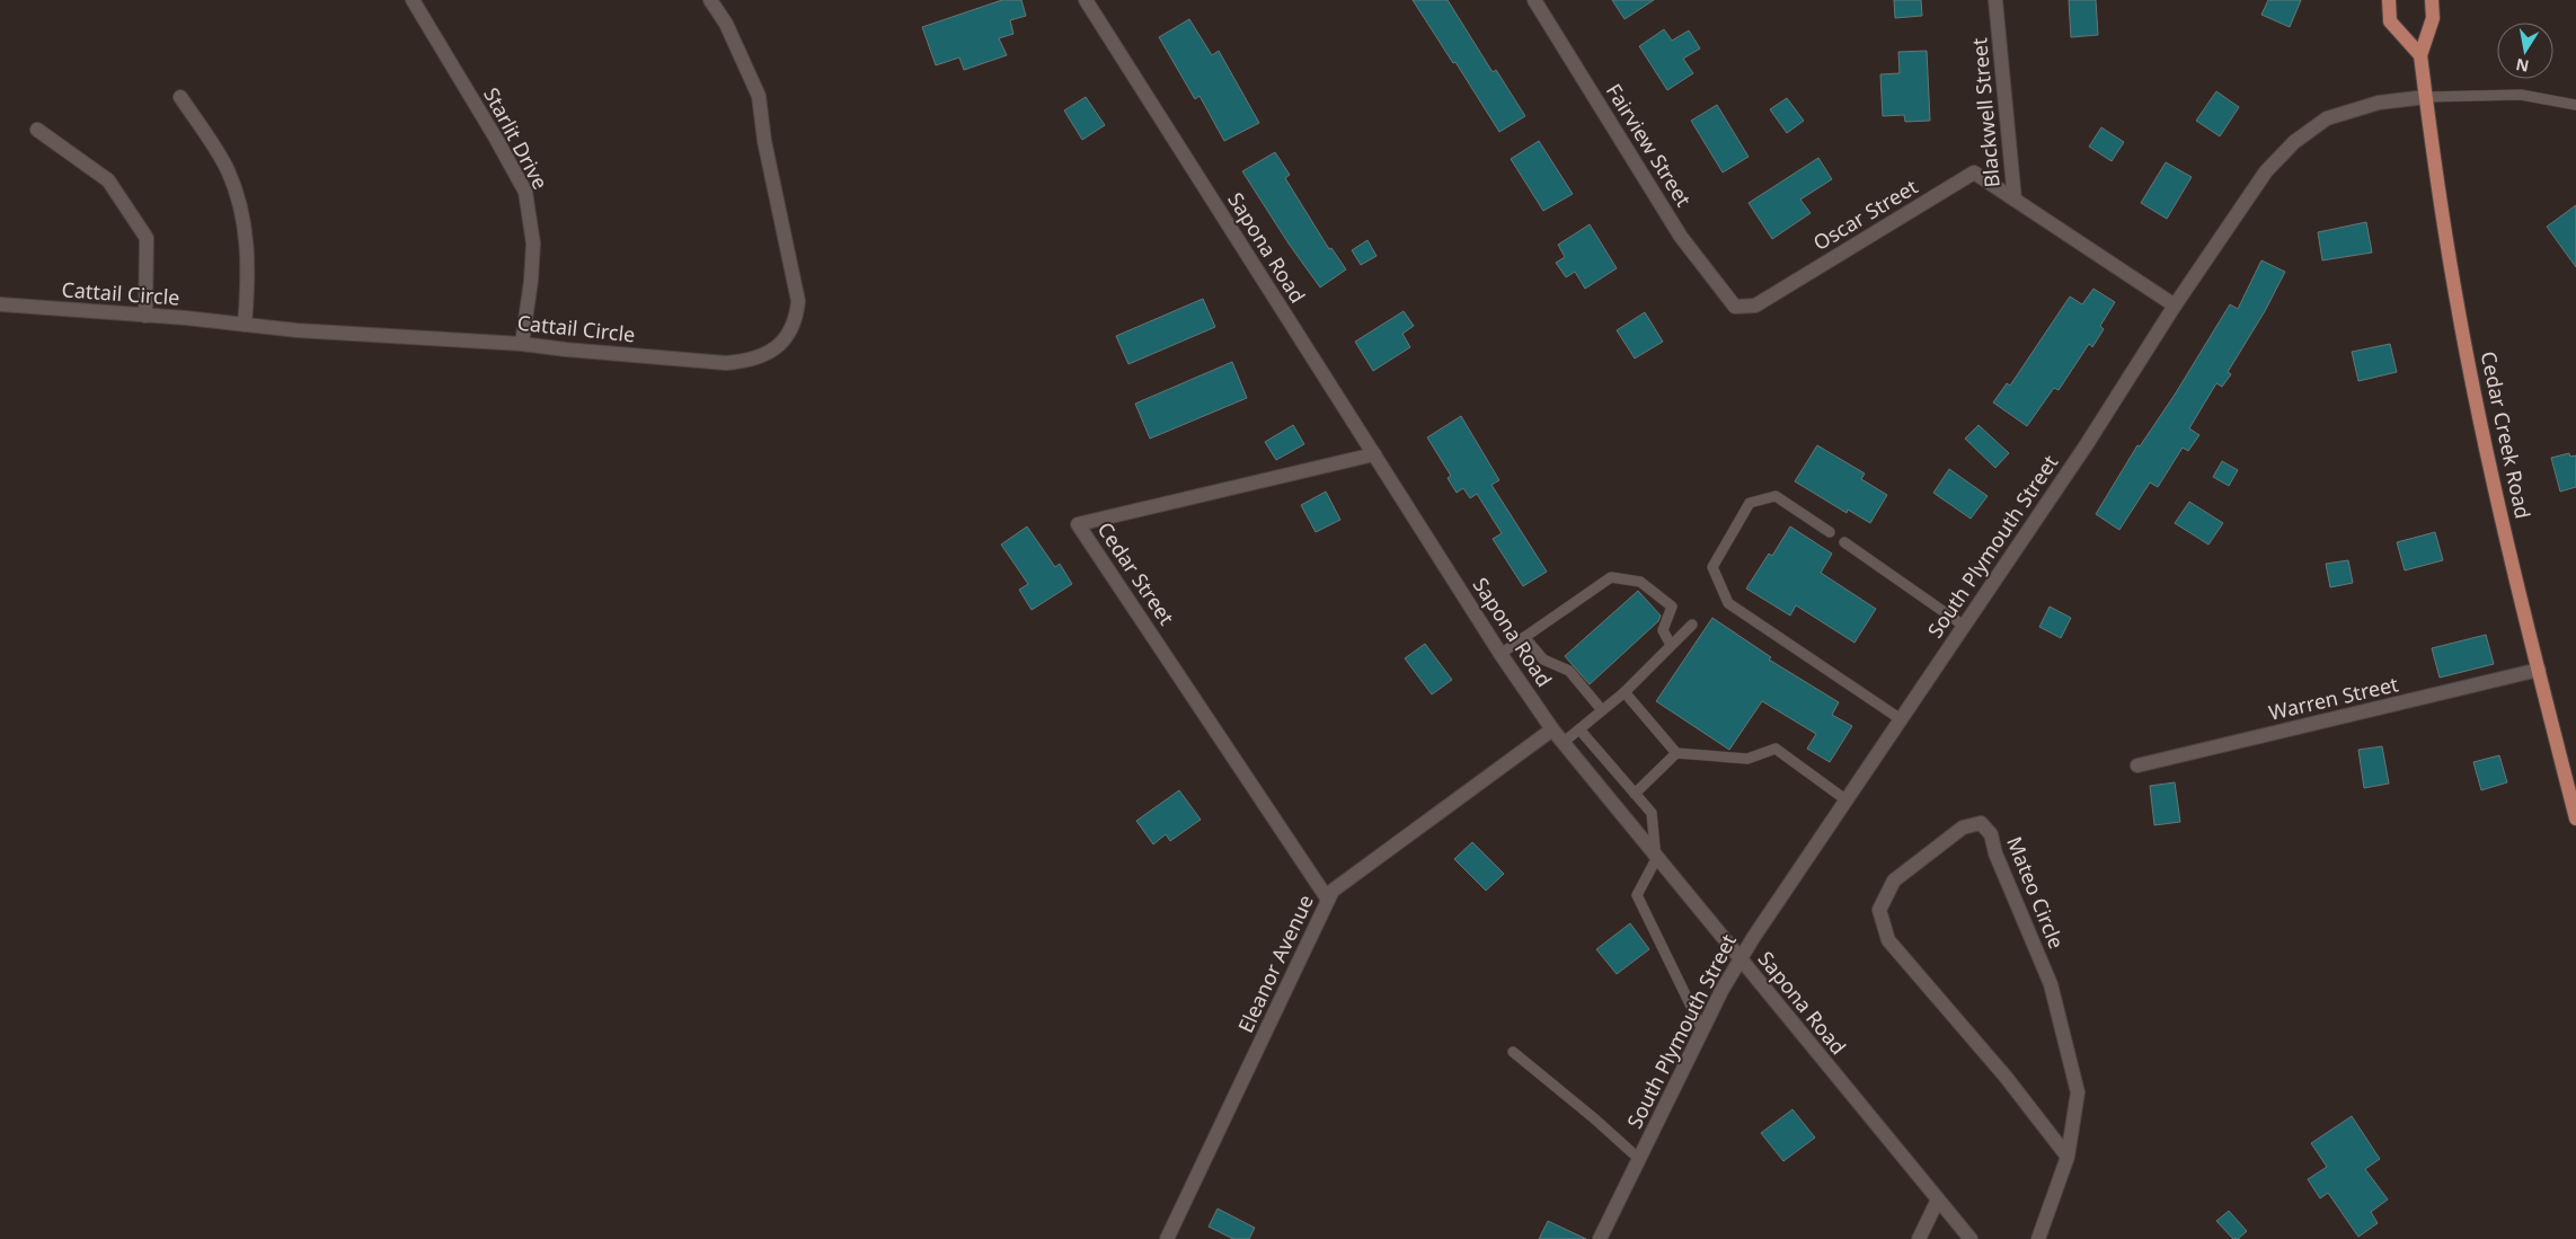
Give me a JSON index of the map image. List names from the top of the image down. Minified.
{"streets":{"main road":["Cedar Creek Road"],"street":["Blackwell Street","Starlit Drive","Fairview Street","Oscar Street","Sapona Road","Cattail Circle","South Plymouth Street","Cedar Street","Warren Street","Mateo Circle","Eleanor Avenue"]},"crossings":[["Blackwell Street","Oscar Street"],["Blackwell Street","South Plymouth Street"],["Starlit Drive","Cattail Circle"],["Fairview Street","Oscar Street"],["Sapona Road","South Plymouth Street"],["Sapona Road","Cedar Street"],["Sapona Road","Eleanor Avenue"],["Cedar Creek Road","South Plymouth Street"],["Cedar Creek Road","Warren Street"],["Cedar Street","Eleanor Avenue"]],"north":"bottom"}
